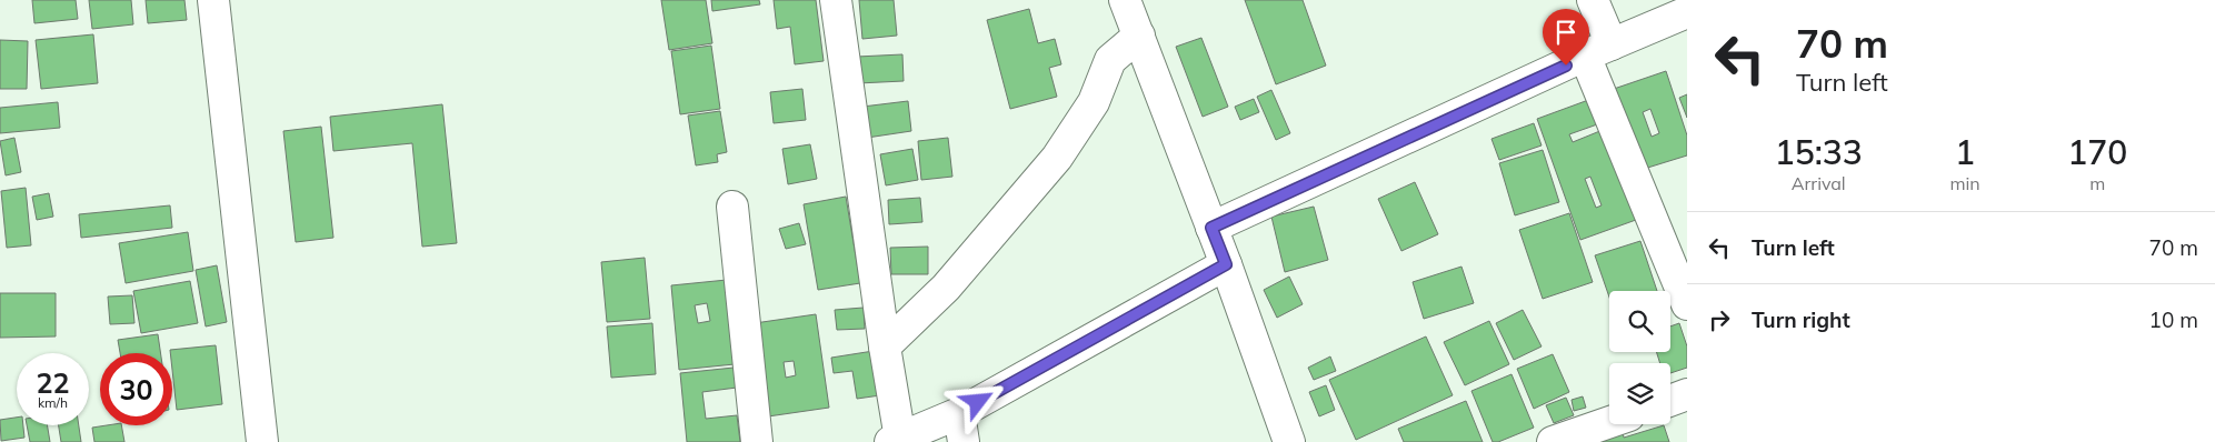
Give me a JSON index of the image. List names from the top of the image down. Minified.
{"page":{"turn":["70 m","Turn left"],"eta":["15:33","Arrival","1","min","170","m"],"list":[{"name":"Turn left","value":"70 m"},{"name":"Turn right","value":"10 m"}],"speed":"22 km/h","limit":"30"}}
